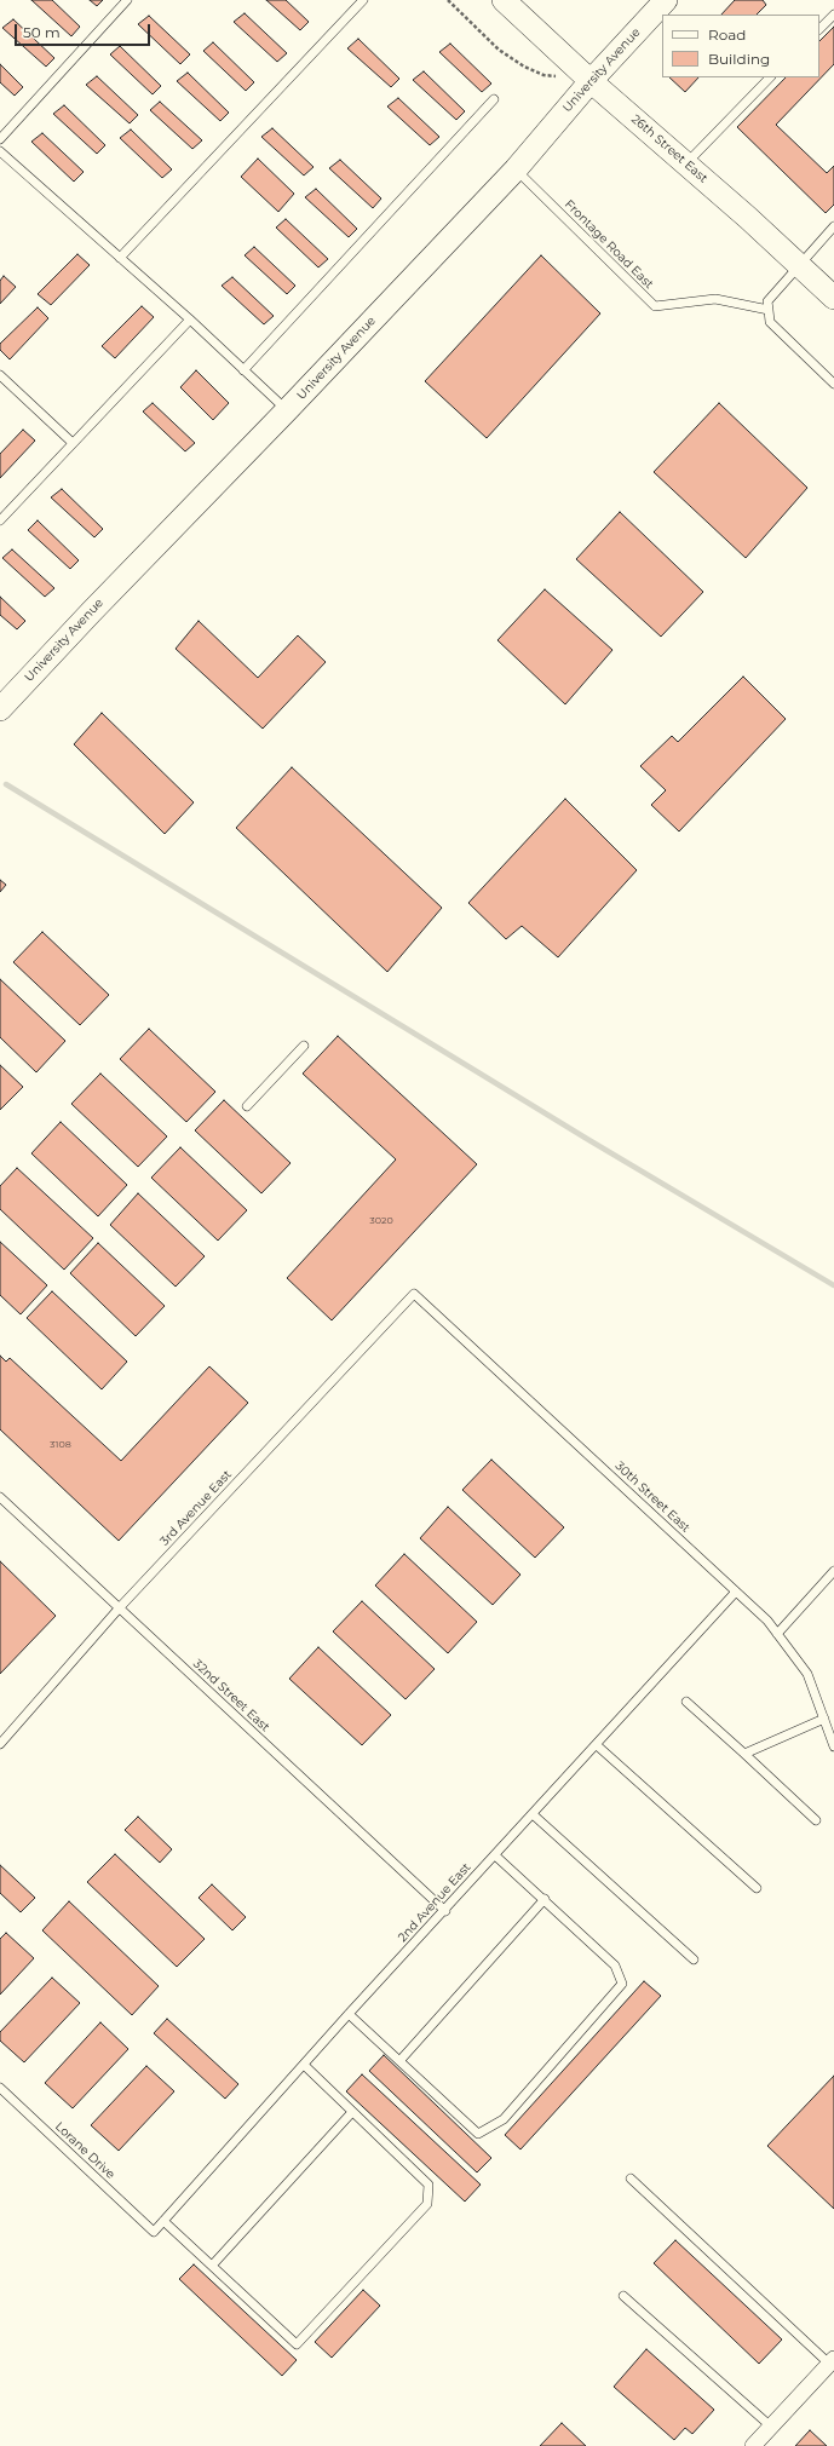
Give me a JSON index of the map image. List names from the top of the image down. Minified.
{"streets":{"street":["University Avenue","26th Street East"],"lane":["Frontage Road East","30th Street East","3rd Avenue East","32nd Street East","2nd Avenue East","Lorane Drive"]},"crossings":[["University Avenue","26th Street East"],["University Avenue","Frontage Road East"],["30th Street East","3rd Avenue East"],["30th Street East","2nd Avenue East"],["3rd Avenue East","32nd Street East"],["32nd Street East","2nd Avenue East"],["2nd Avenue East","Lorane Drive"]],"house_numbers":["3020","3108"],"legend":["Road","Building"],"scale_bar":"50 m"}
